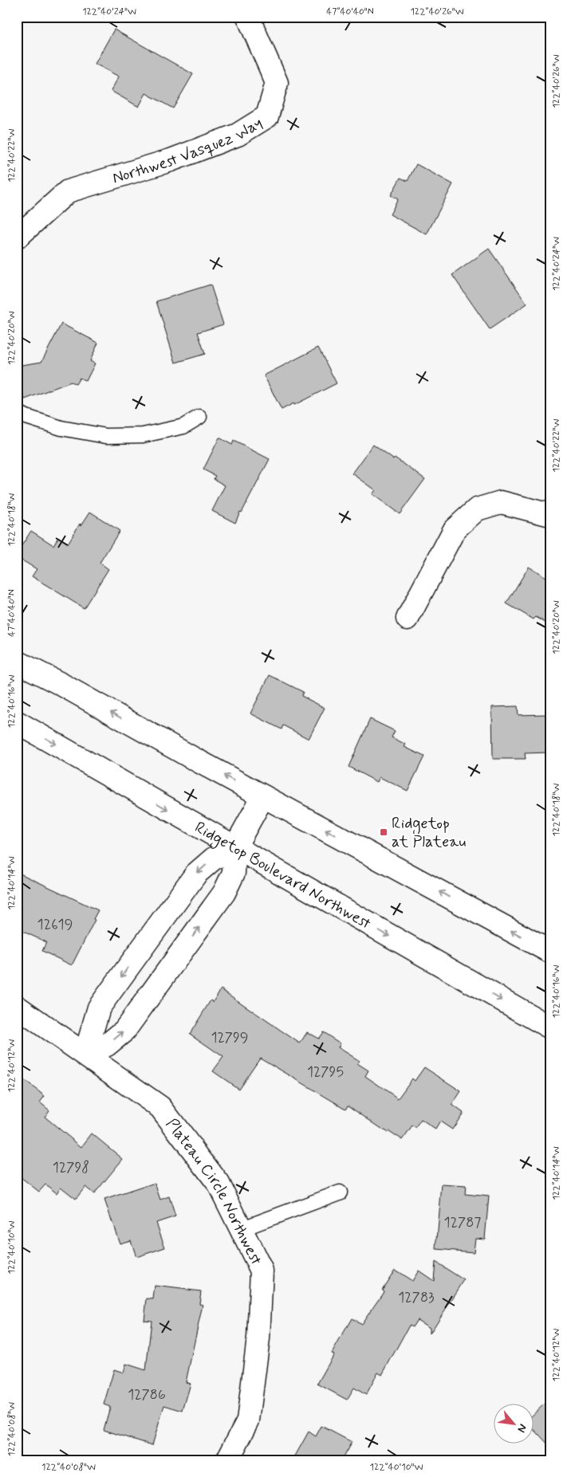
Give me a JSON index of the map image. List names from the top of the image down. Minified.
{"streets":{"street":["Northwest Vasquez Way","Ridgetop Boulevard Northwest","Plateau Circle Northwest"]},"places":{"transit":["Ridgetop at Plateau"]},"house_numbers":["12619","12799","12795","12798","12787","12783","12786"],"north":"bottom right","coordinates":["122°40'24\"W","47°40'40\"N","122°40'26\"W","122°40'22\"W","122°40'20\"W","122°40'18\"W","122°40'16\"W","122°40'14\"W","122°40'12\"W","122°40'10\"W","122°40'08\"W"]}
